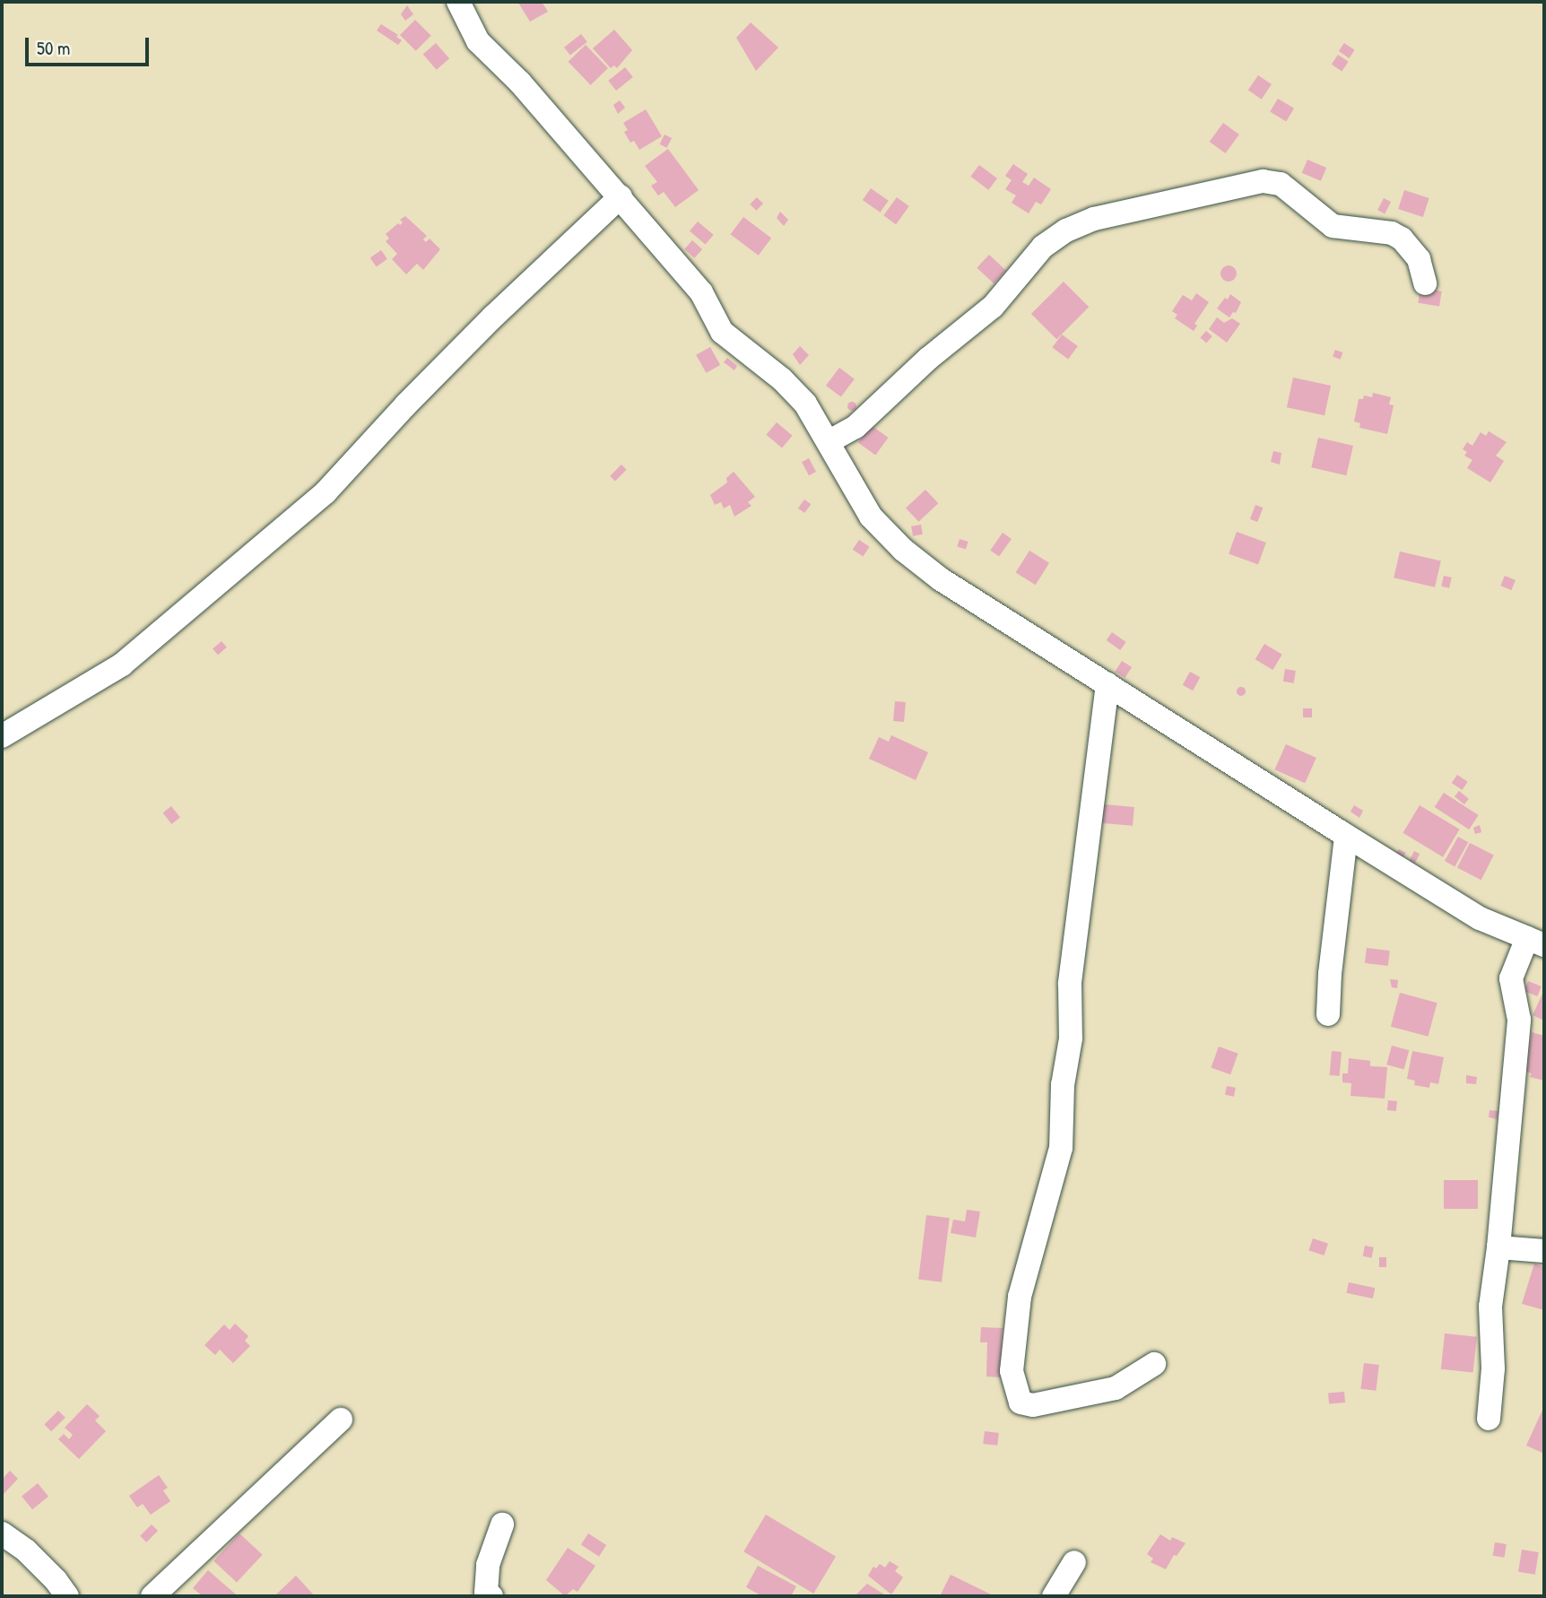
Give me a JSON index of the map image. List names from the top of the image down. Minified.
{"scale_bar":"50 m"}
